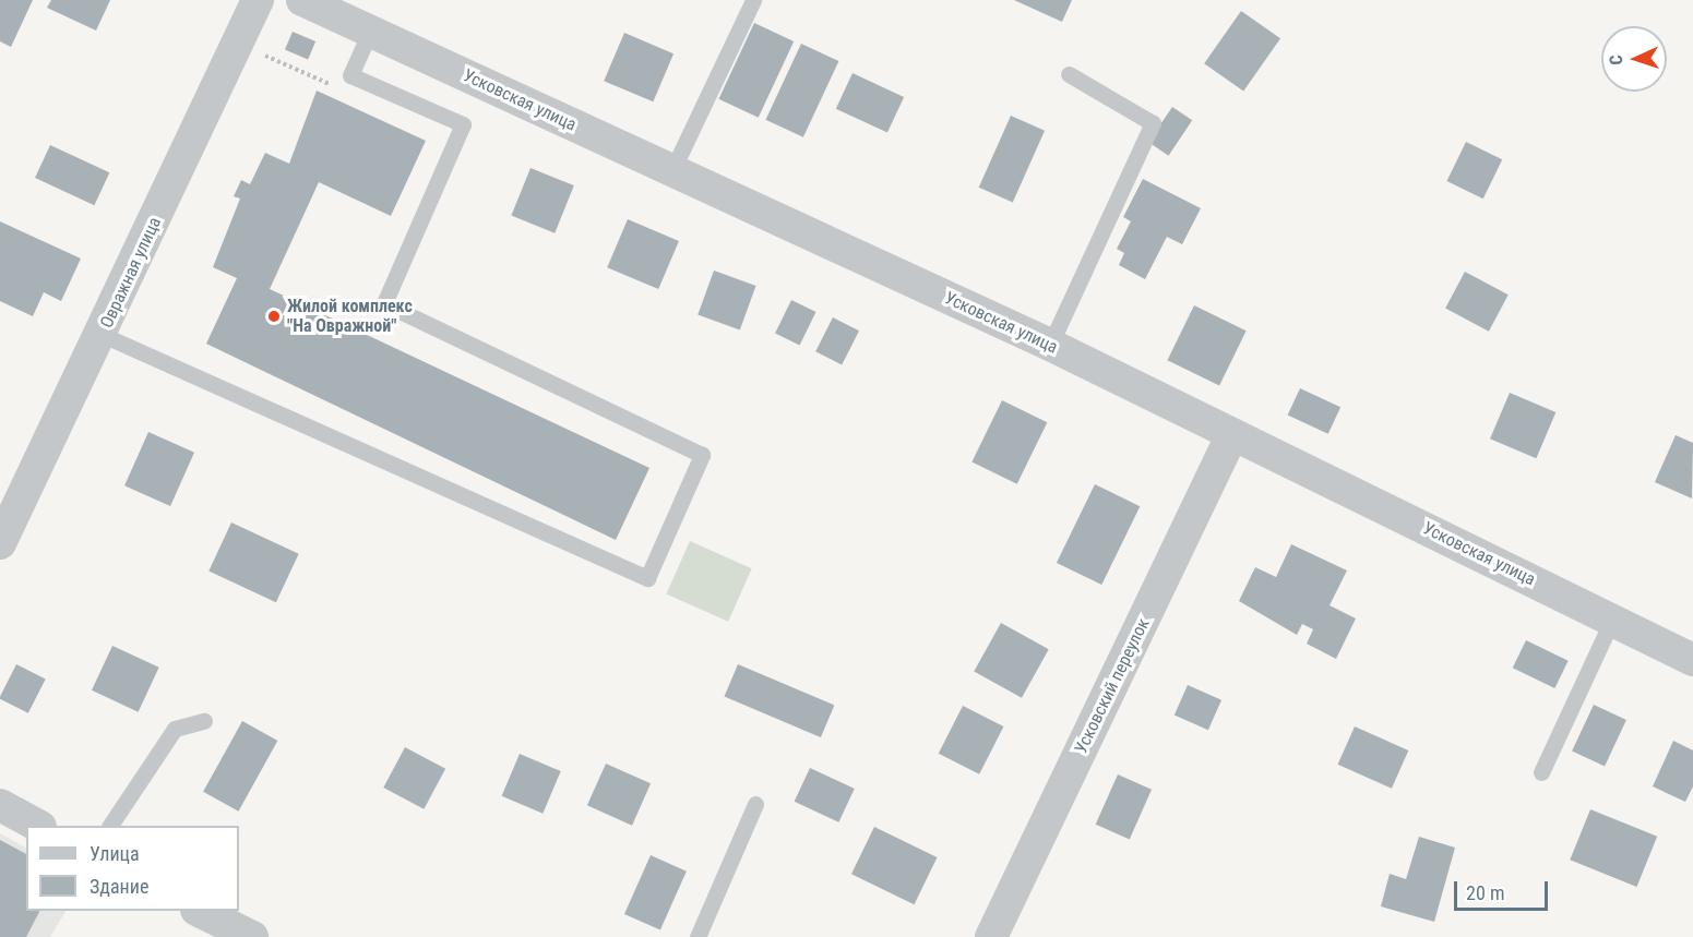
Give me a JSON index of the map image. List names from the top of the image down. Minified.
{"streets":{"street":["Усковская улица","Овражная улица","Усковский переулок"]},"crossings":[["Усковская улица","Усковский переулок"]],"places":["Жилой комплекс \"На Овражной\""],"legend":["Улица","Здание"],"scale_bar":"20 m","north":"left"}
